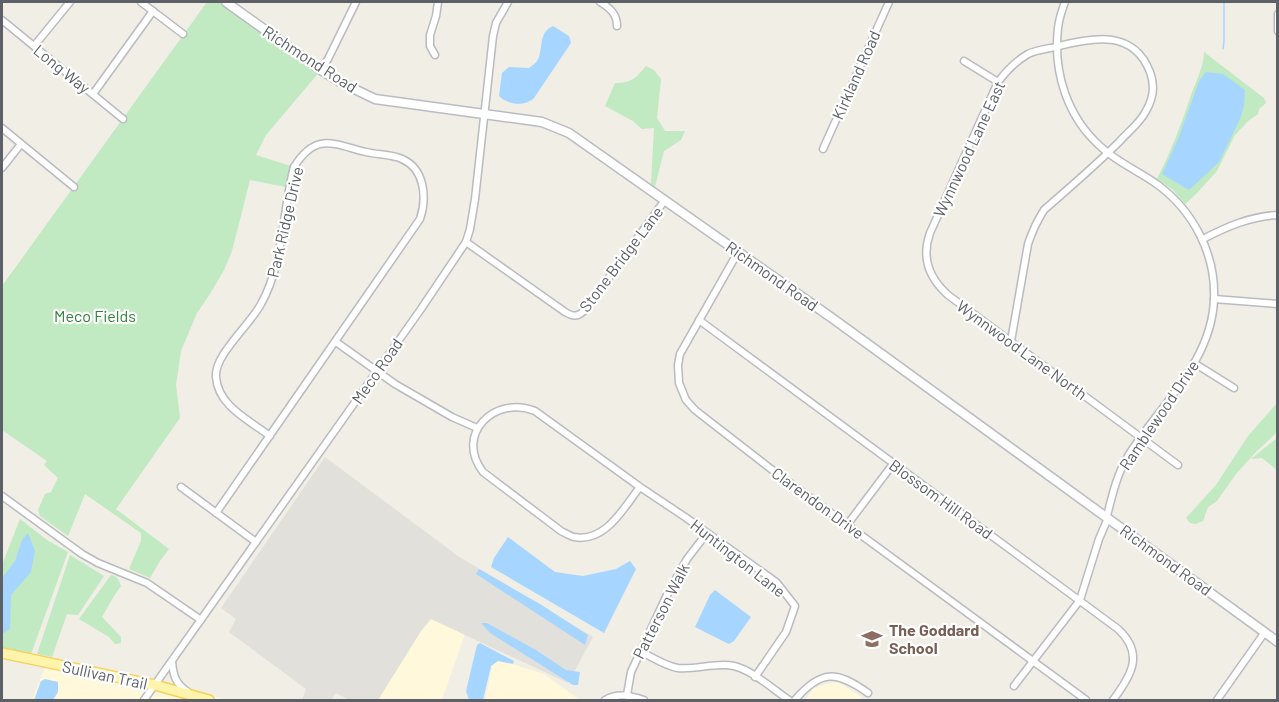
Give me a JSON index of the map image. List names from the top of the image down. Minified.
{"streets":{"main road":["Sullivan Trail"],"street":["Richmond Road","Long Way","Kirkland Road","Wynnwood Lane East","Park Ridge Drive","Stone Bridge Lane","Wynnwood Lane North","Meco Road","Ramblewood Drive","Blossom Hill Road","Clarendon Drive","Huntington Lane","Patterson Walk"]},"crossings":[["Richmond Road","Stone Bridge Lane"],["Richmond Road","Meco Road"],["Richmond Road","Ramblewood Drive"],["Richmond Road","Clarendon Drive"],["Wynnwood Lane East","Wynnwood Lane North"],["Wynnwood Lane East","Ramblewood Drive"],["Stone Bridge Lane","Meco Road"],["Wynnwood Lane North","Ramblewood Drive"],["Meco Road","Sullivan Trail"],["Ramblewood Drive","Blossom Hill Road"],["Ramblewood Drive","Clarendon Drive"],["Blossom Hill Road","Clarendon Drive"],["Huntington Lane","Patterson Walk"]],"parks":["Meco Fields"],"places":{"school or university":["The Goddard School"]}}
